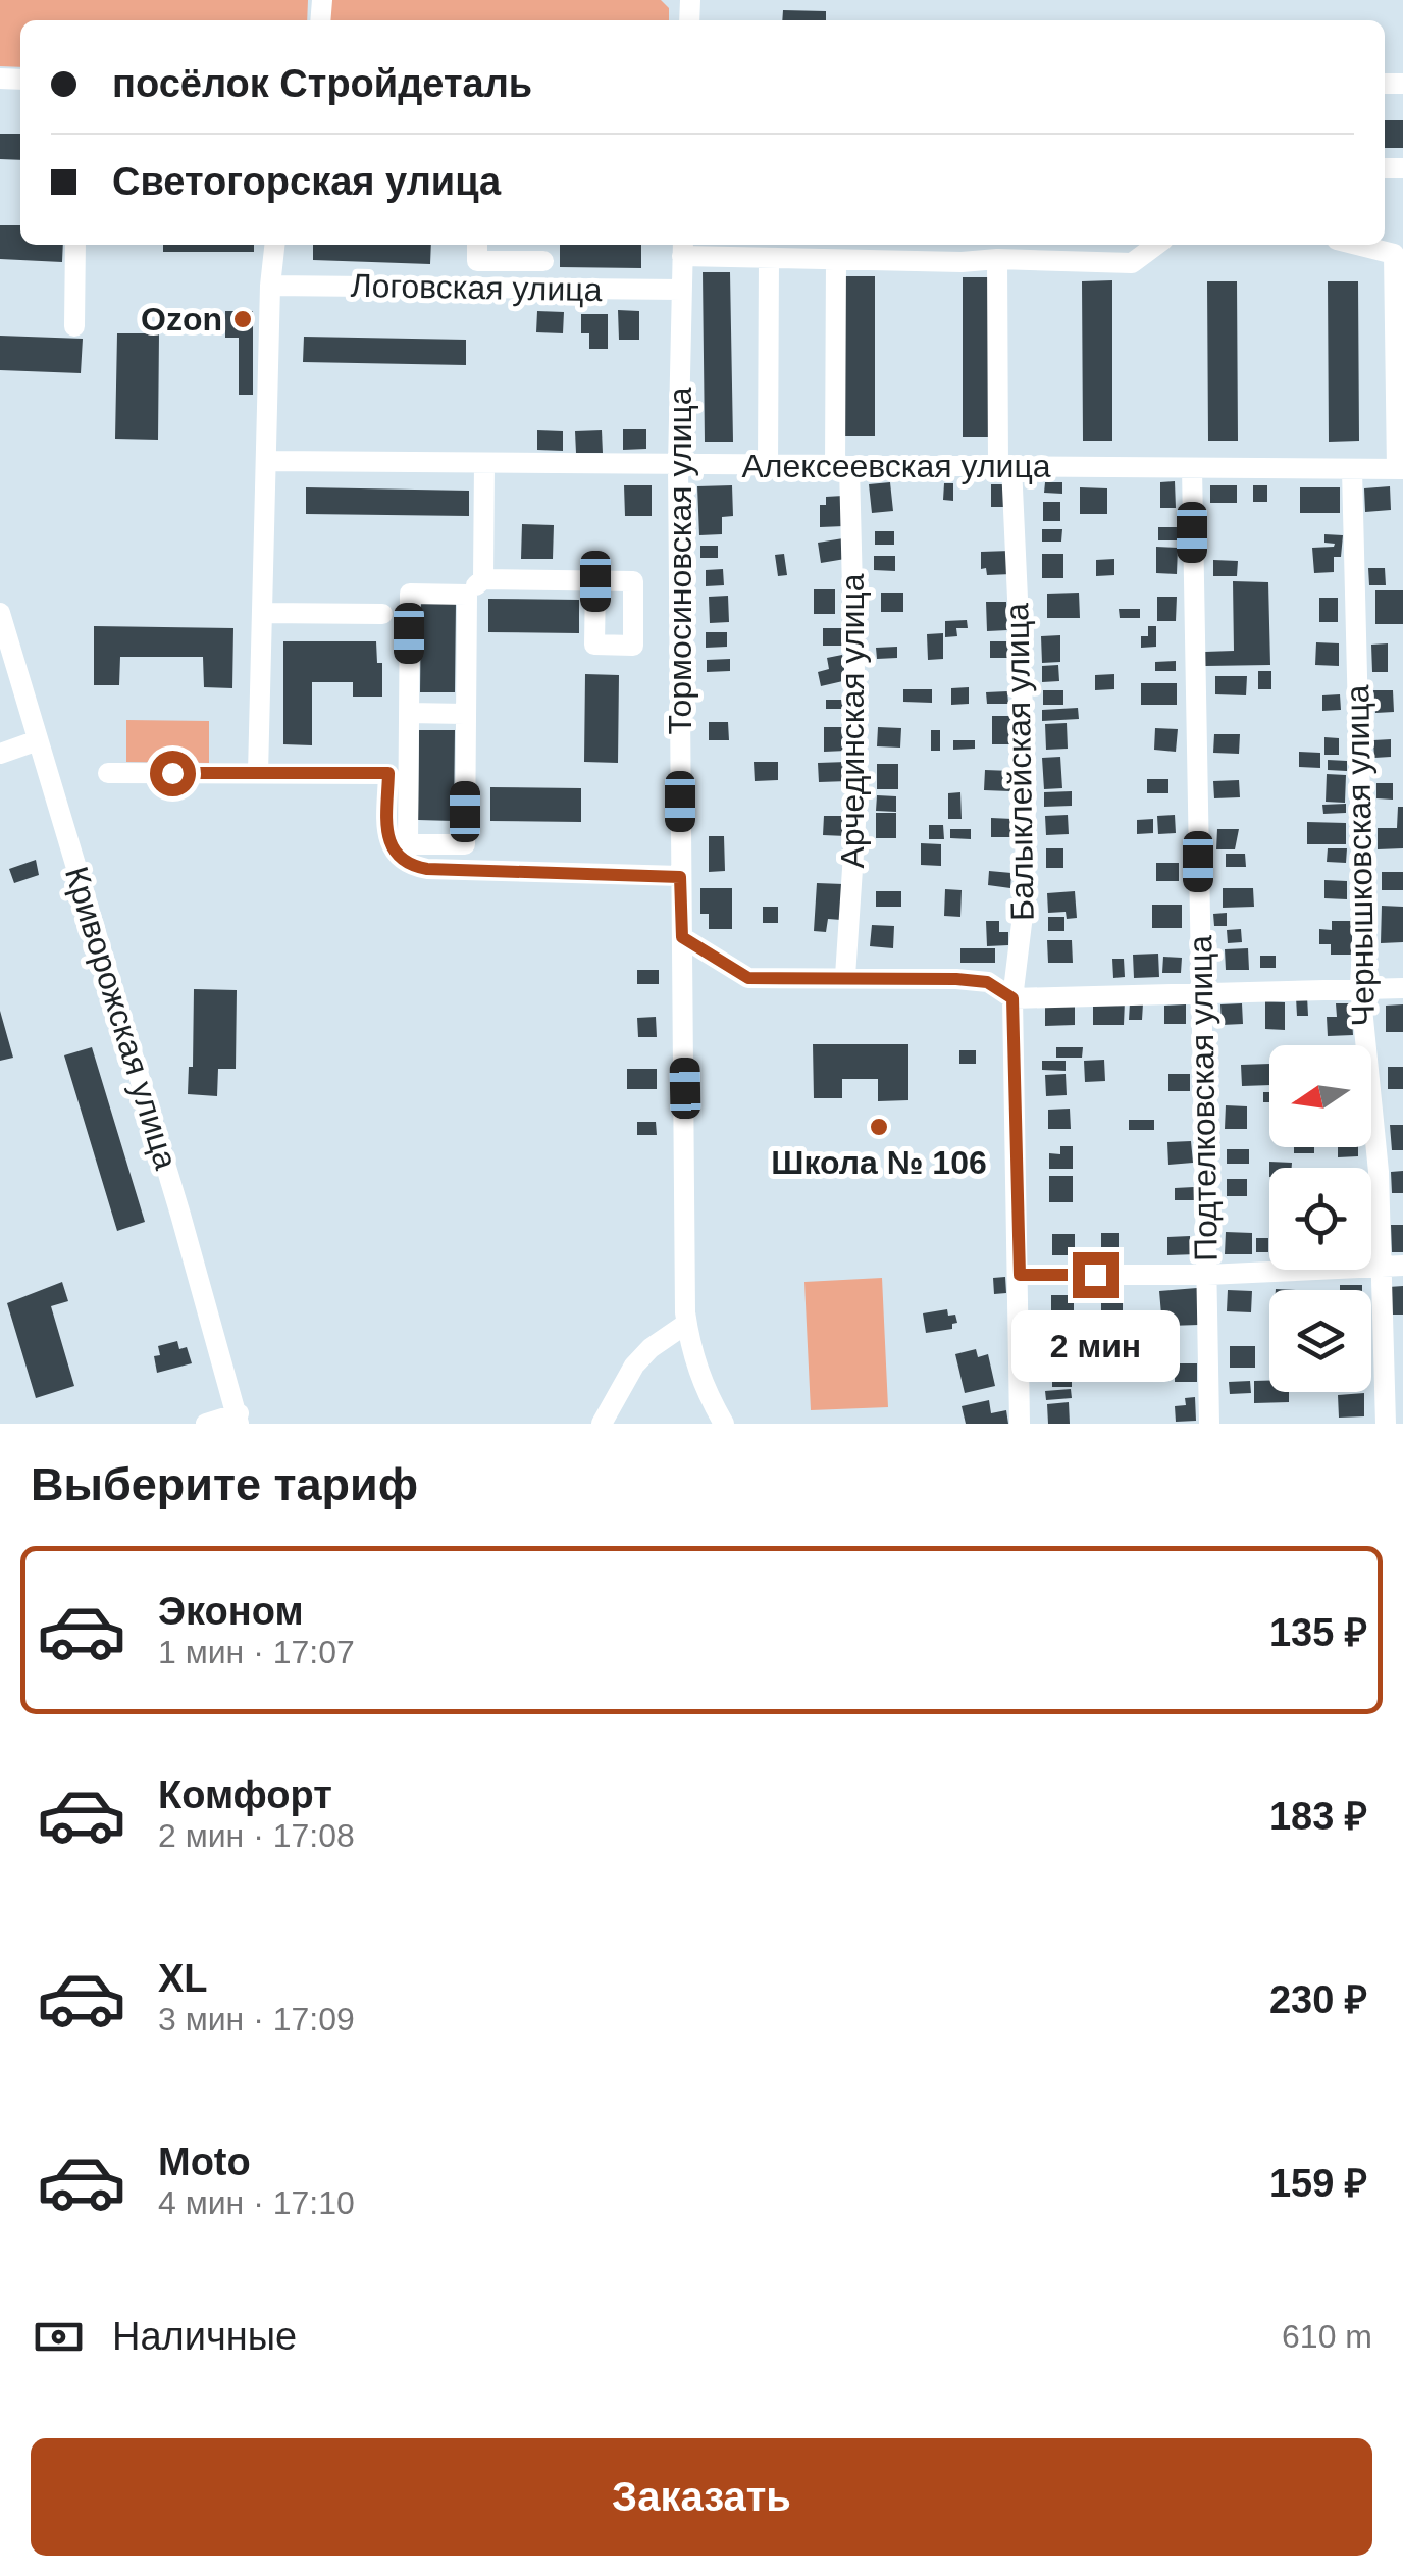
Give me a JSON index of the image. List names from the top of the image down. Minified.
{"streets":{"street":["Логовская улица","Алексеевская улица","Тормосиновская улица","Арчединская улица","Балыклейская улица","Чернышковская улица","Криворожская улица","Подтелковская улица"]},"crossings":[["Логовская улица","Тормосиновская улица"],["Алексеевская улица","Тормосиновская улица"],["Алексеевская улица","Арчединская улица"],["Алексеевская улица","Балыклейская улица"],["Алексеевская улица","Чернышковская улица"],["Алексеевская улица","Подтелковская улица"]],"places":["Ozon","Школа № 106"],"north":"left","page":{"banner":["посёлок Стройдеталь","Светогорская улица"],"bubble":"2 мин","heading":"Выберите тариф","list":[{"name":"Эконом","note":"1 мин · 17:07","value":"135 ₽"},{"name":"Комфорт","note":"2 мин · 17:08","value":"183 ₽"},{"name":"XL","note":"3 мин · 17:09","value":"230 ₽"},{"name":"Moto","note":"4 мин · 17:10","value":"159 ₽"}],"pay":["Наличные","610 m"],"buttons":"Заказать"}}
